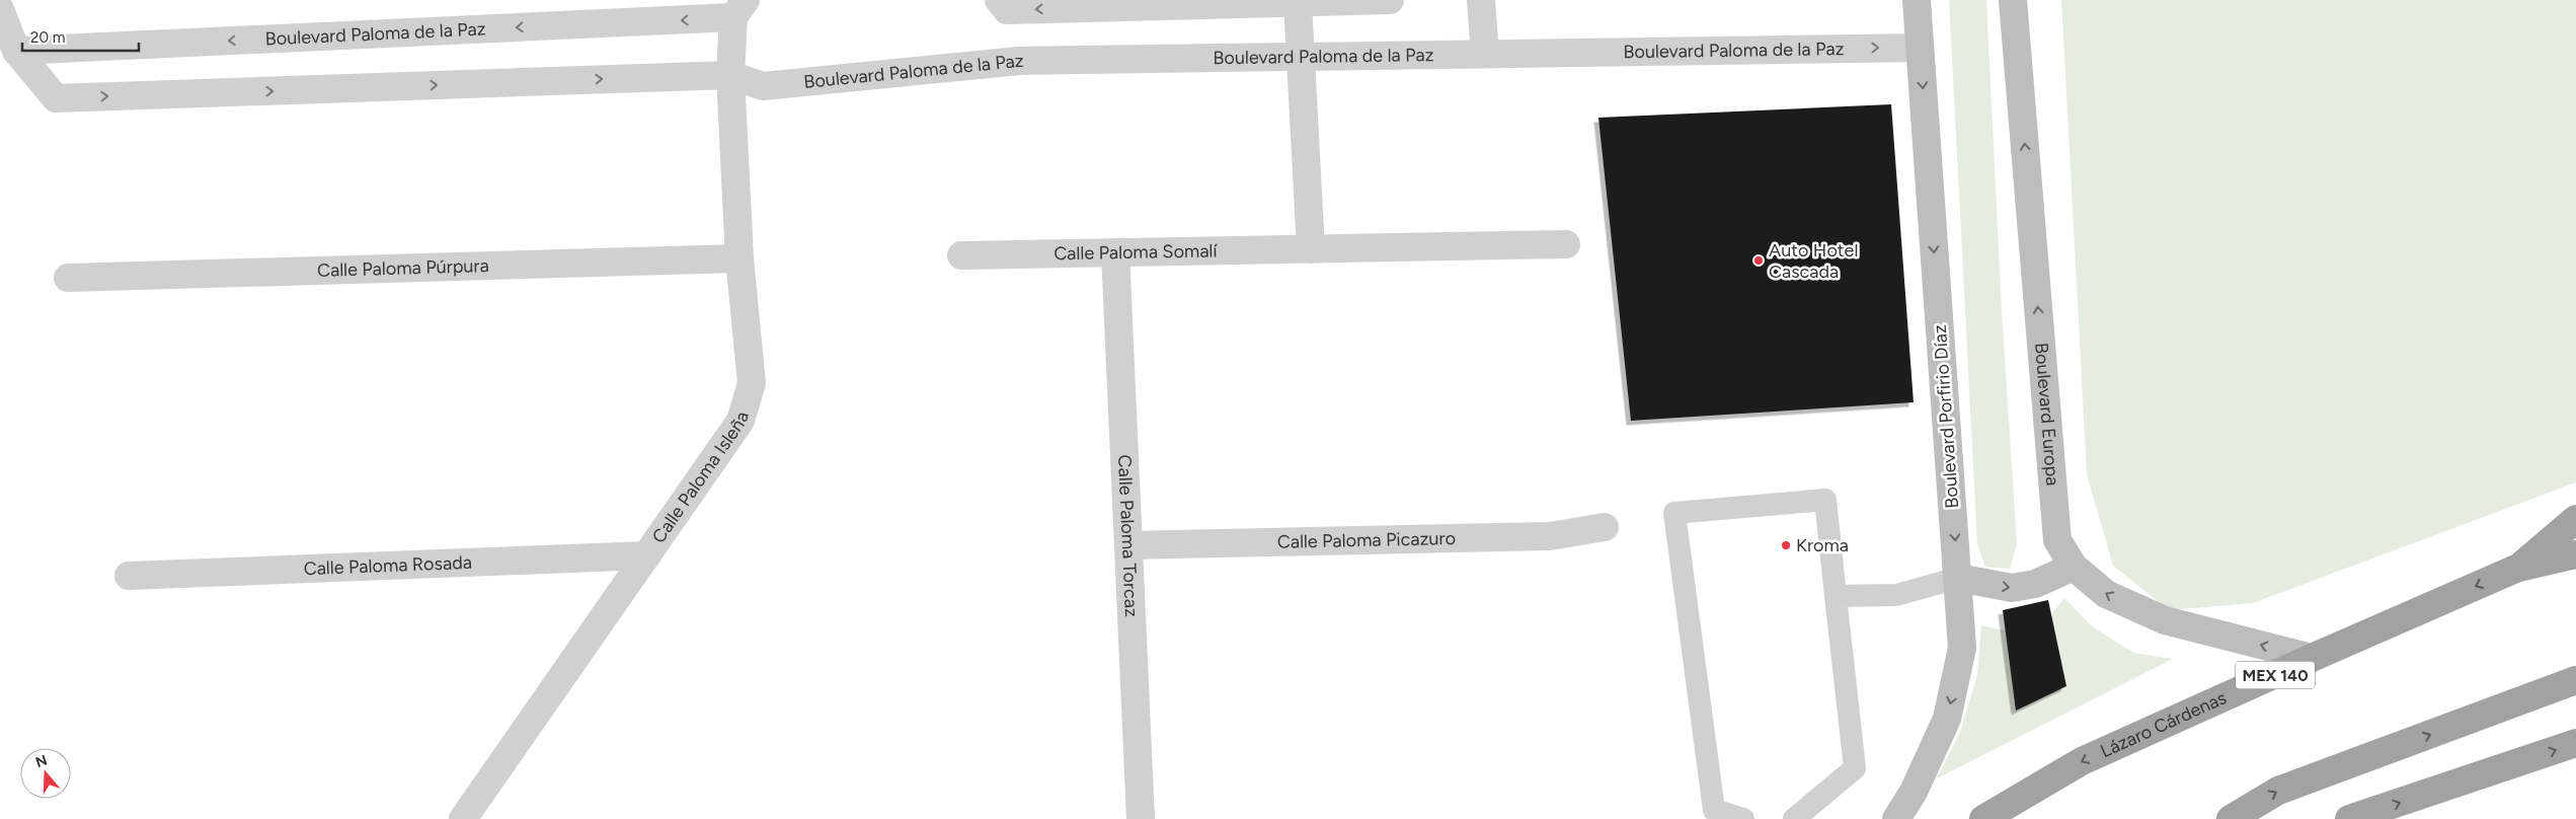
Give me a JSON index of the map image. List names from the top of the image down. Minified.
{"streets":{"highway":["MEX 140","Lázaro Cárdenas"],"main road":["Boulevard Europa","Boulevard Porfirio Díaz"],"street":["Boulevard Paloma de la Paz","Calle Paloma Somalí","Calle Paloma Púrpura","Calle Paloma Isleña","Calle Paloma Torcaz","Calle Paloma Picazuro","Calle Paloma Rosada"]},"crossings":[["Boulevard Paloma de la Paz","Boulevard Porfirio Díaz"],["Boulevard Paloma de la Paz","Calle Paloma Isleña"],["Calle Paloma Somalí","Calle Paloma Torcaz"],["Calle Paloma Púrpura","Calle Paloma Isleña"],["Boulevard Europa","Lázaro Cárdenas"],["Calle Paloma Isleña","Calle Paloma Rosada"],["Calle Paloma Torcaz","Calle Paloma Picazuro"]],"one_way":["Boulevard Europa","Boulevard Porfirio Díaz"],"places":["Auto Hotel Cascada","Kroma"],"scale_bar":"20 m","north":"top"}
